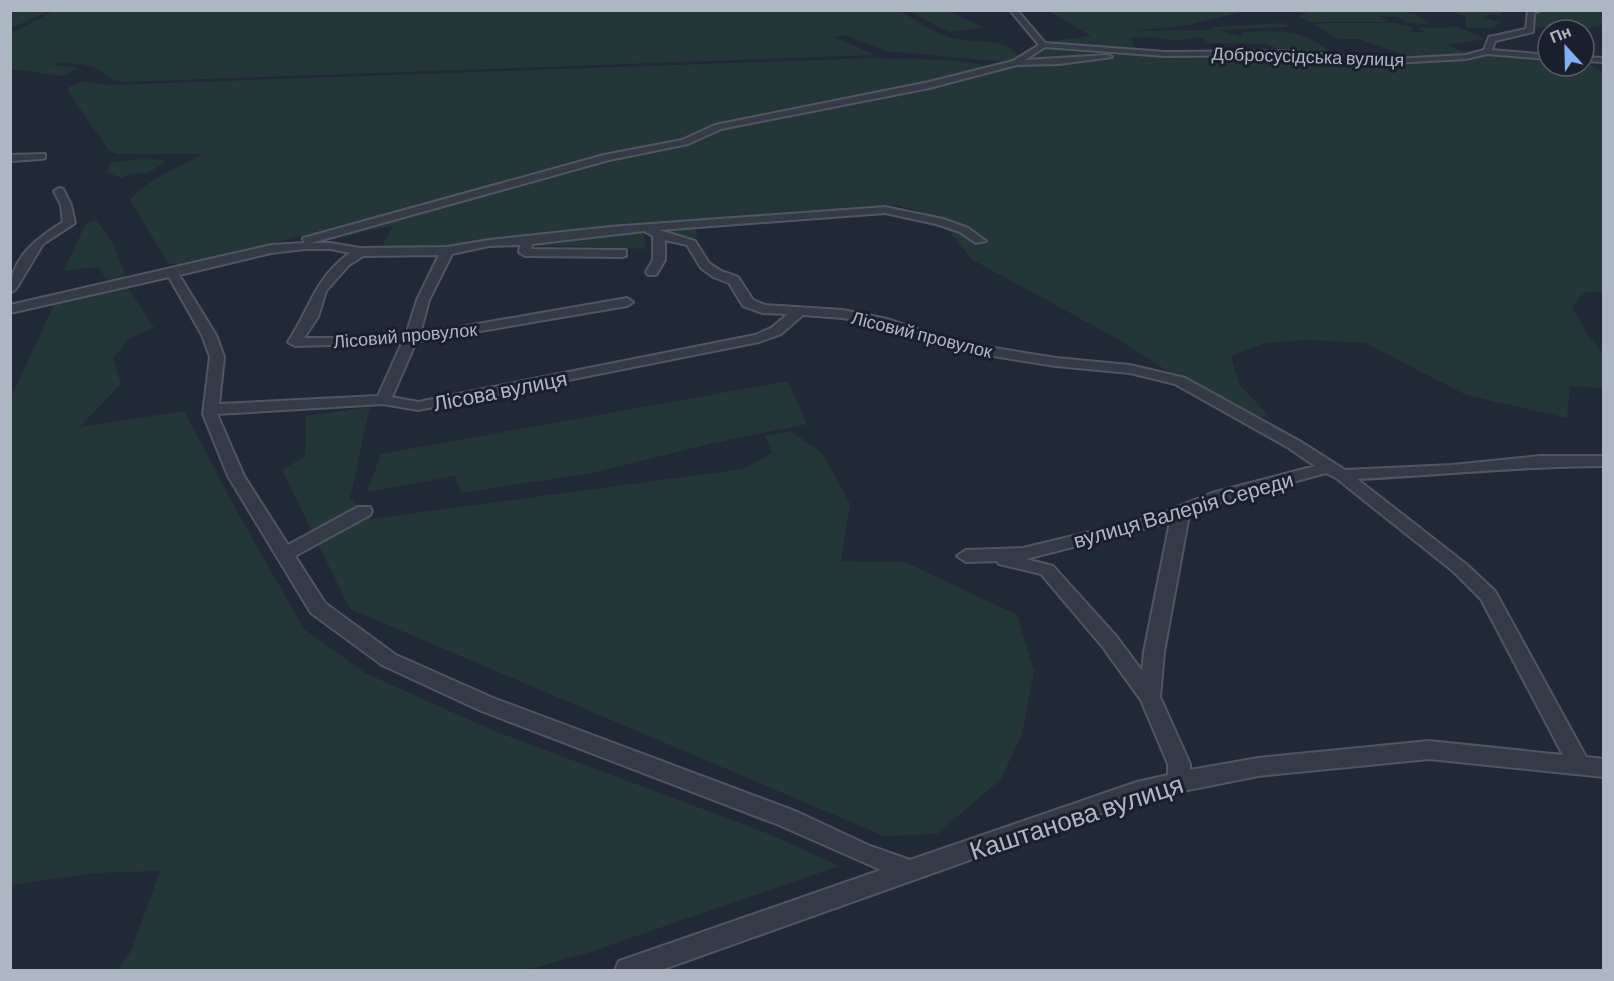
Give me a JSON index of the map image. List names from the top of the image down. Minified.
{"streets":{"street":["Добросусідська вулиця","Лісовий провулок","Лісова вулиця","вулиця Валерія Середи","Каштанова вулиця"]},"crossings":[["Лісовий провулок","Лісова вулиця"],["Лісовий провулок","вулиця Валерія Середи"]],"north":"top"}
